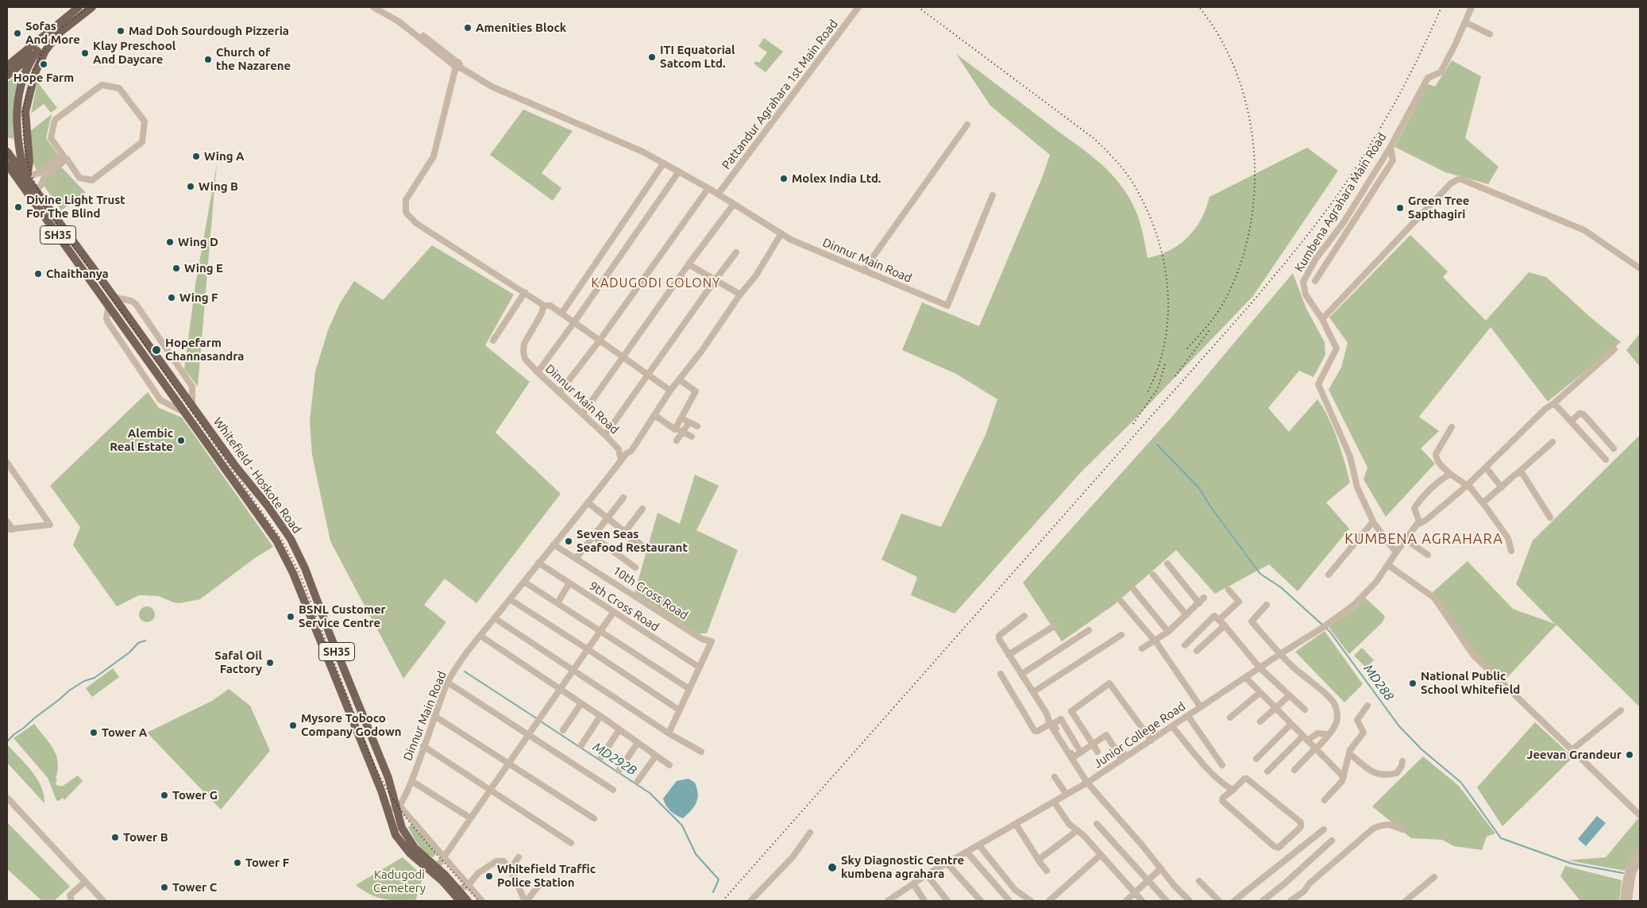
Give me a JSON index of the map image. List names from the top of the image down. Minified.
{"streets":{"main road":["SH35","Whitefield - Hoskote Road"],"street":["Pattandur Agrahara 1st Main Road","Kumbena Agrahara Main Road","Dinnur Main Road","10th Cross Road","9th Cross Road","Junior College Road"]},"crossings":[["Pattandur Agrahara 1st Main Road","Dinnur Main Road"],["Dinnur Main Road","Whitefield - Hoskote Road"],["Dinnur Main Road","10th Cross Road"],["Dinnur Main Road","9th Cross Road"],["10th Cross Road","9th Cross Road"]],"districts":["KADUGODI COLONY","KUMBENA AGRAHARA"],"water":["MD288","MD292B"],"parks":["Kadugodi Cemetery"],"places":["Amenities Block","Mad Doh Sourdough Pizzeria","Sofas And More","Klay Preschool And Daycare","ITI Equatorial Satcom Ltd.","Church of the Nazarene","Hope Farm","Wing A","Molex India Ltd.","Wing B","Divine Light Trust For The Blind","Green Tree Sapthagiri","Wing D","Wing E","Chaithanya","Wing F","Hopefarm Channasandra","Alembic Real Estate","Seven Seas Seafood Restaurant","BSNL Customer Service Centre","Safal Oil Factory","National Public School Whitefield","Mysore Toboco Company Godown","Tower A","Jeevan Grandeur","Tower G","Tower B","Tower F","Sky Diagnostic Centre kumbena agrahara","Whitefield Traffic Police Station","Tower C"]}
